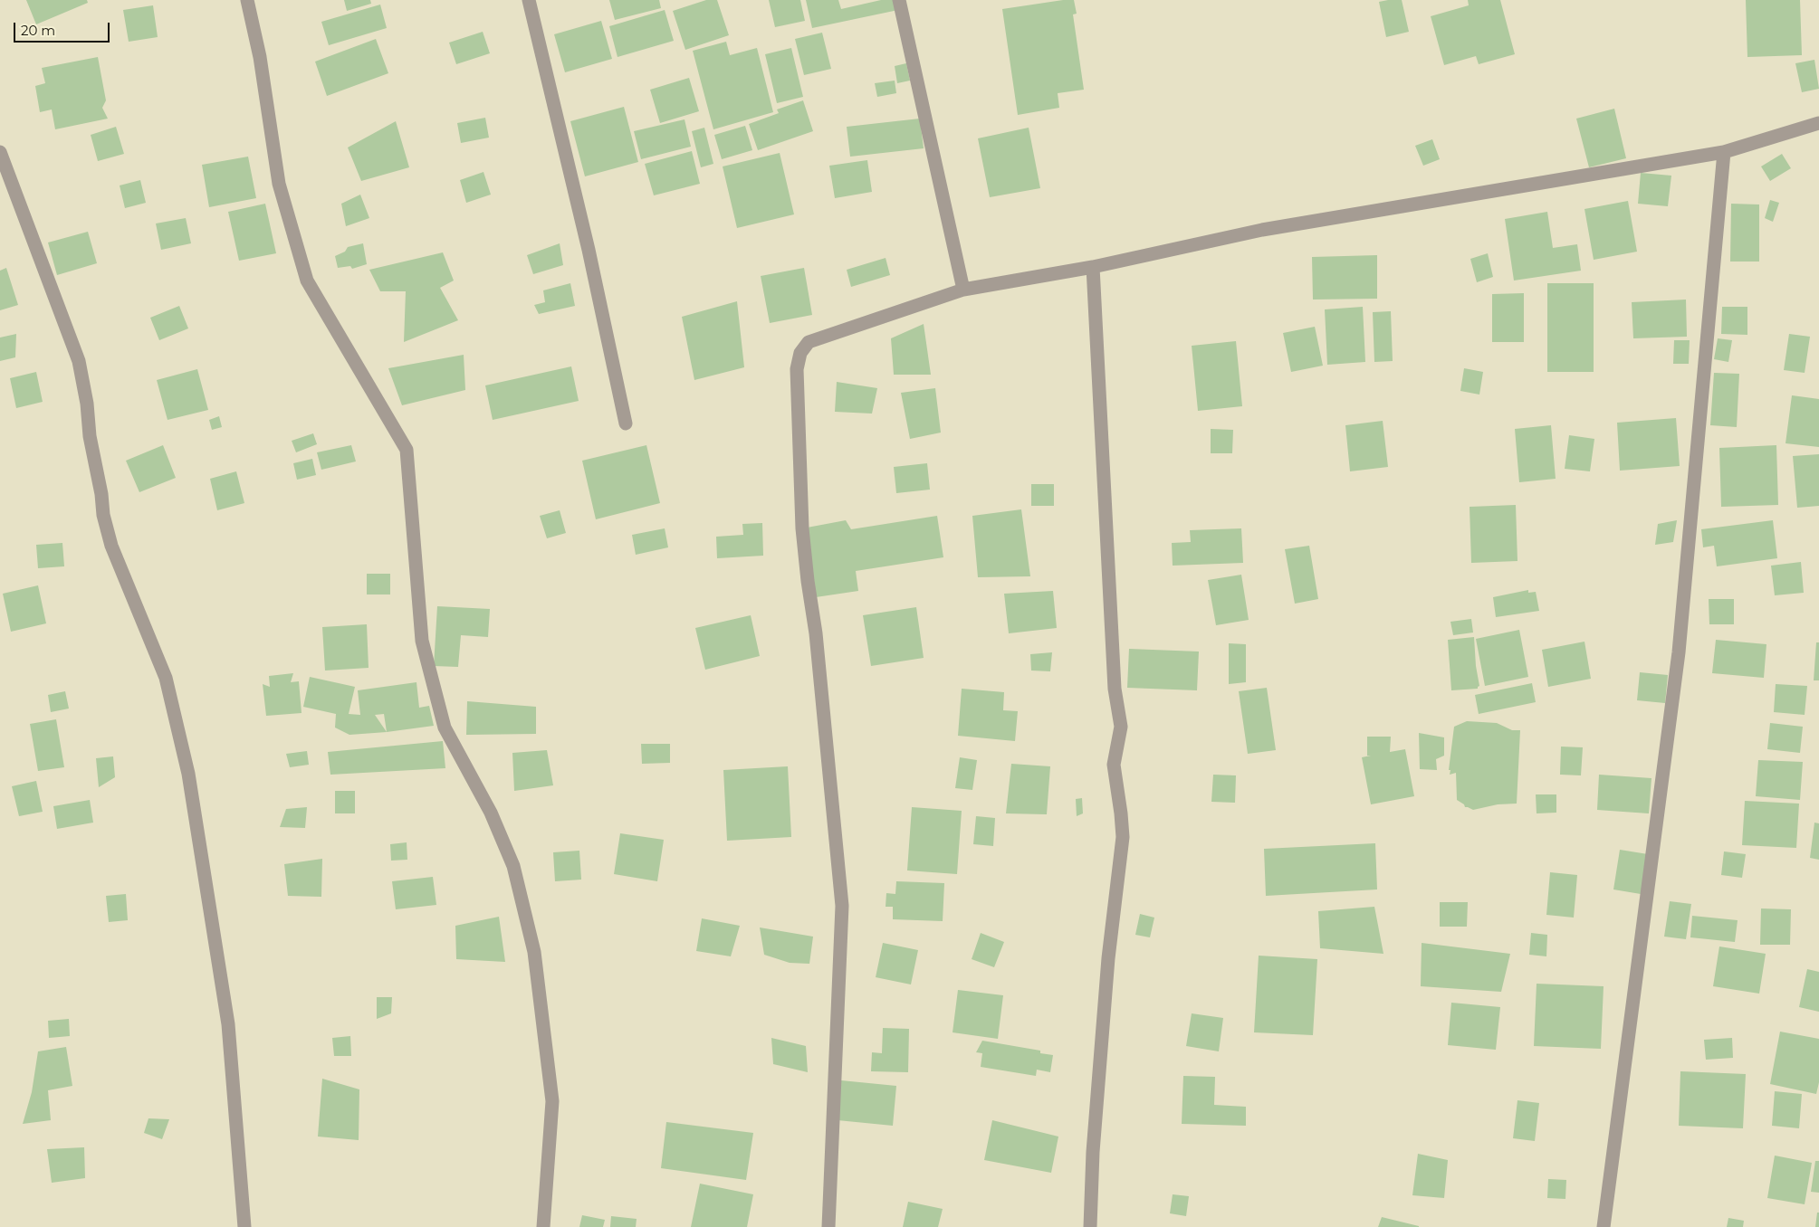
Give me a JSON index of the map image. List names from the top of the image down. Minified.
{"scale_bar":"20 m"}
